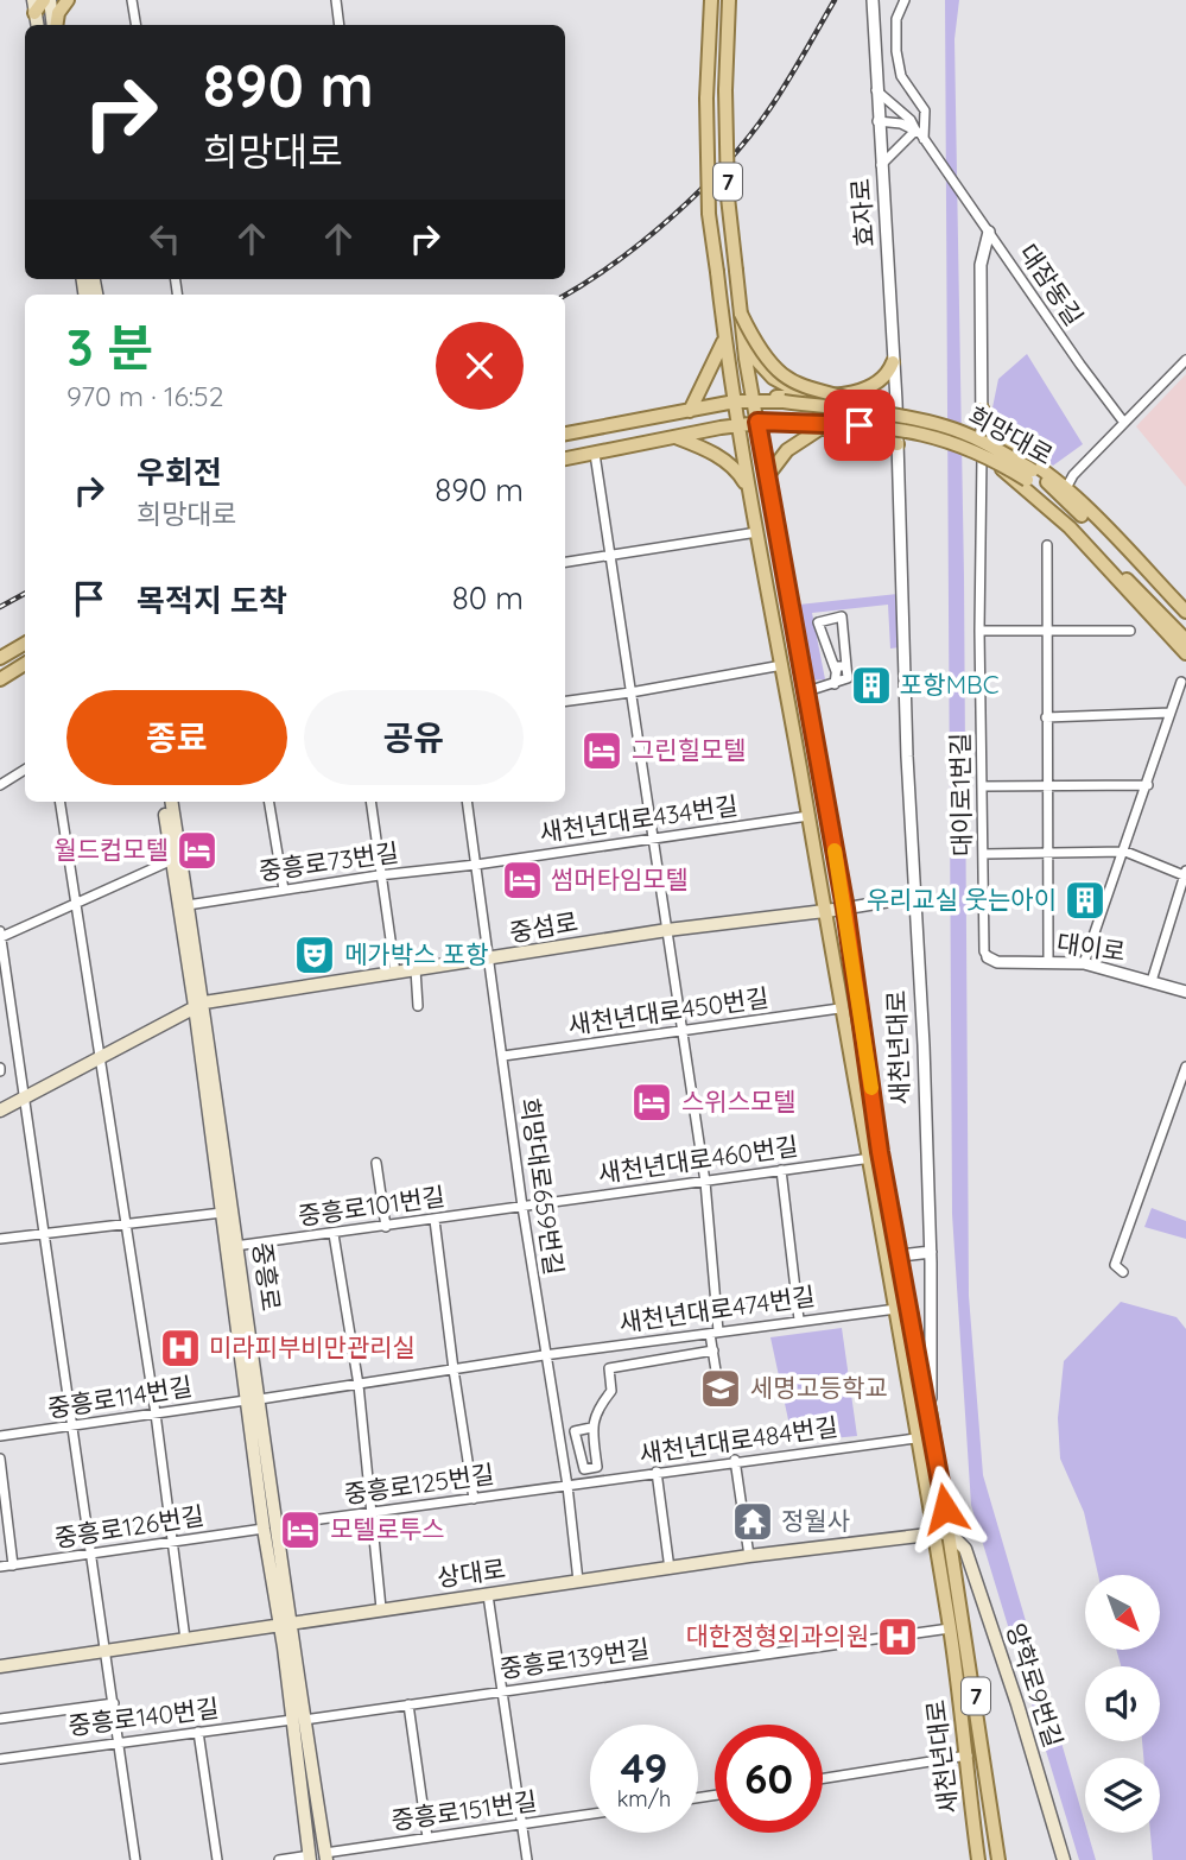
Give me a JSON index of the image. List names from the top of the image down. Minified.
{"streets":{"main road":["7","희망대로","중섬로","새천년대로","중흥로","상대로","양학로9번길"],"street":["효자로","대잠동길","대이로1번길","새천년대로434번길","중흥로73번길","대이로","새천년대로450번길","새천년대로460번길","희망대로659번길","중흥로101번길","새천년대로474번길","중흥로114번길","새천년대로484번길","중흥로125번길","중흥로126번길","중흥로139번길","중흥로140번길","중흥로151번길"]},"crossings":[["효자로","대잠동길"],["효자로","희망대로"],["희망대로","새천년대로"],["대이로1번길","대이로"],["새천년대로434번길","중흥로73번길"],["새천년대로434번길","새천년대로"],["새천년대로434번길","희망대로659번길"],["중흥로73번길","희망대로659번길"],["중흥로73번길","중흥로"],["중섬로","새천년대로"],["중섬로","희망대로659번길"],["중섬로","중흥로"],["새천년대로450번길","새천년대로"],["새천년대로450번길","희망대로659번길"],["새천년대로","새천년대로460번길"],["새천년대로","새천년대로474번길"],["새천년대로","새천년대로484번길"],["새천년대로","상대로"],["새천년대로","중흥로139번길"],["새천년대로","양학로9번길"],["새천년대로460번길","희망대로659번길"],["새천년대로460번길","중흥로101번길"],["희망대로659번길","중흥로101번길"],["희망대로659번길","새천년대로474번길"],["희망대로659번길","새천년대로484번길"],["희망대로659번길","중흥로125번길"],["희망대로659번길","상대로"],["중흥로101번길","중흥로"],["중흥로","새천년대로474번길"],["중흥로","중흥로114번길"],["중흥로","중흥로125번길"],["중흥로","중흥로126번길"],["중흥로","상대로"],["중흥로","중흥로139번길"],["중흥로","중흥로140번길"],["중흥로","중흥로151번길"],["새천년대로484번길","중흥로125번길"],["중흥로125번길","중흥로126번길"],["상대로","양학로9번길"],["중흥로139번길","중흥로140번길"]],"places":{"building":["포항MBC","우리교실 웃는아이"],"hotel":["그린힐모텔","월드컵모텔","썸머타임모텔","스위스모텔","모텔로투스"],"theatre":["메가박스 포항"],"hospital":["미라피부비만관리실","대한정형외과의원"],"school or university":["세명고등학교"],"temple":["정월사"]},"north":"bottom right","page":{"turn":["890 m","희망대로"],"heading":["3 분","970 m · 16:52"],"list":[{"name":"우회전","note":"희망대로","value":"890 m"},{"name":"목적지 도착","value":"80 m"}],"buttons":["종료","공유"],"speed":"49 km/h","limit":"60"}}
